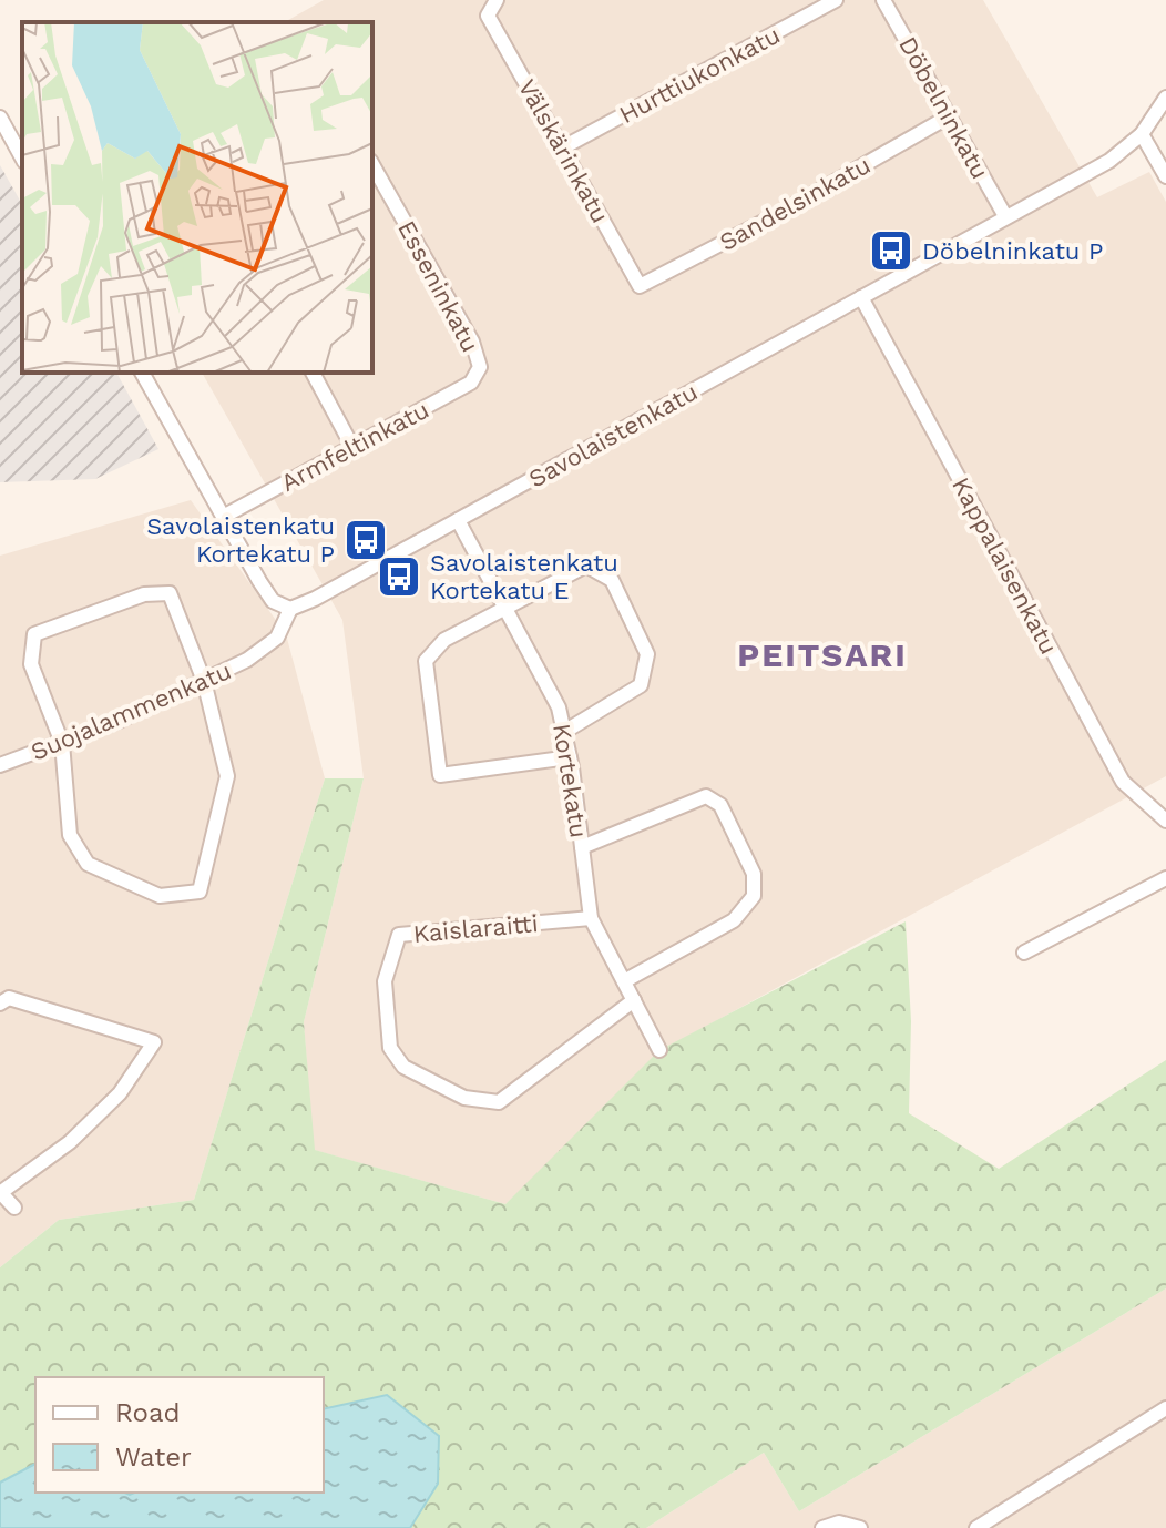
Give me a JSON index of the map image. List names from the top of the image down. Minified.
{"streets":{"street":["Hurttiukonkatu","Döbelninkatu","Välskärinkatu","Sandelsinkatu","Esseninkatu","Savolaistenkatu","Armfeltinkatu","Kappalaisenkatu","Suojalammenkatu","Kortekatu","Kaislaraitti"]},"crossings":[["Hurttiukonkatu","Välskärinkatu"],["Döbelninkatu","Sandelsinkatu"],["Döbelninkatu","Savolaistenkatu"],["Välskärinkatu","Sandelsinkatu"],["Esseninkatu","Armfeltinkatu"],["Savolaistenkatu","Kappalaisenkatu"],["Savolaistenkatu","Suojalammenkatu"],["Savolaistenkatu","Kortekatu"],["Kortekatu","Kaislaraitti"]],"districts":["PEITSARI"],"places":{"bus stop":["Döbelninkatu P","Savolaistenkatu Kortekatu P","Savolaistenkatu Kortekatu E"]},"legend":["Road","Water"]}
